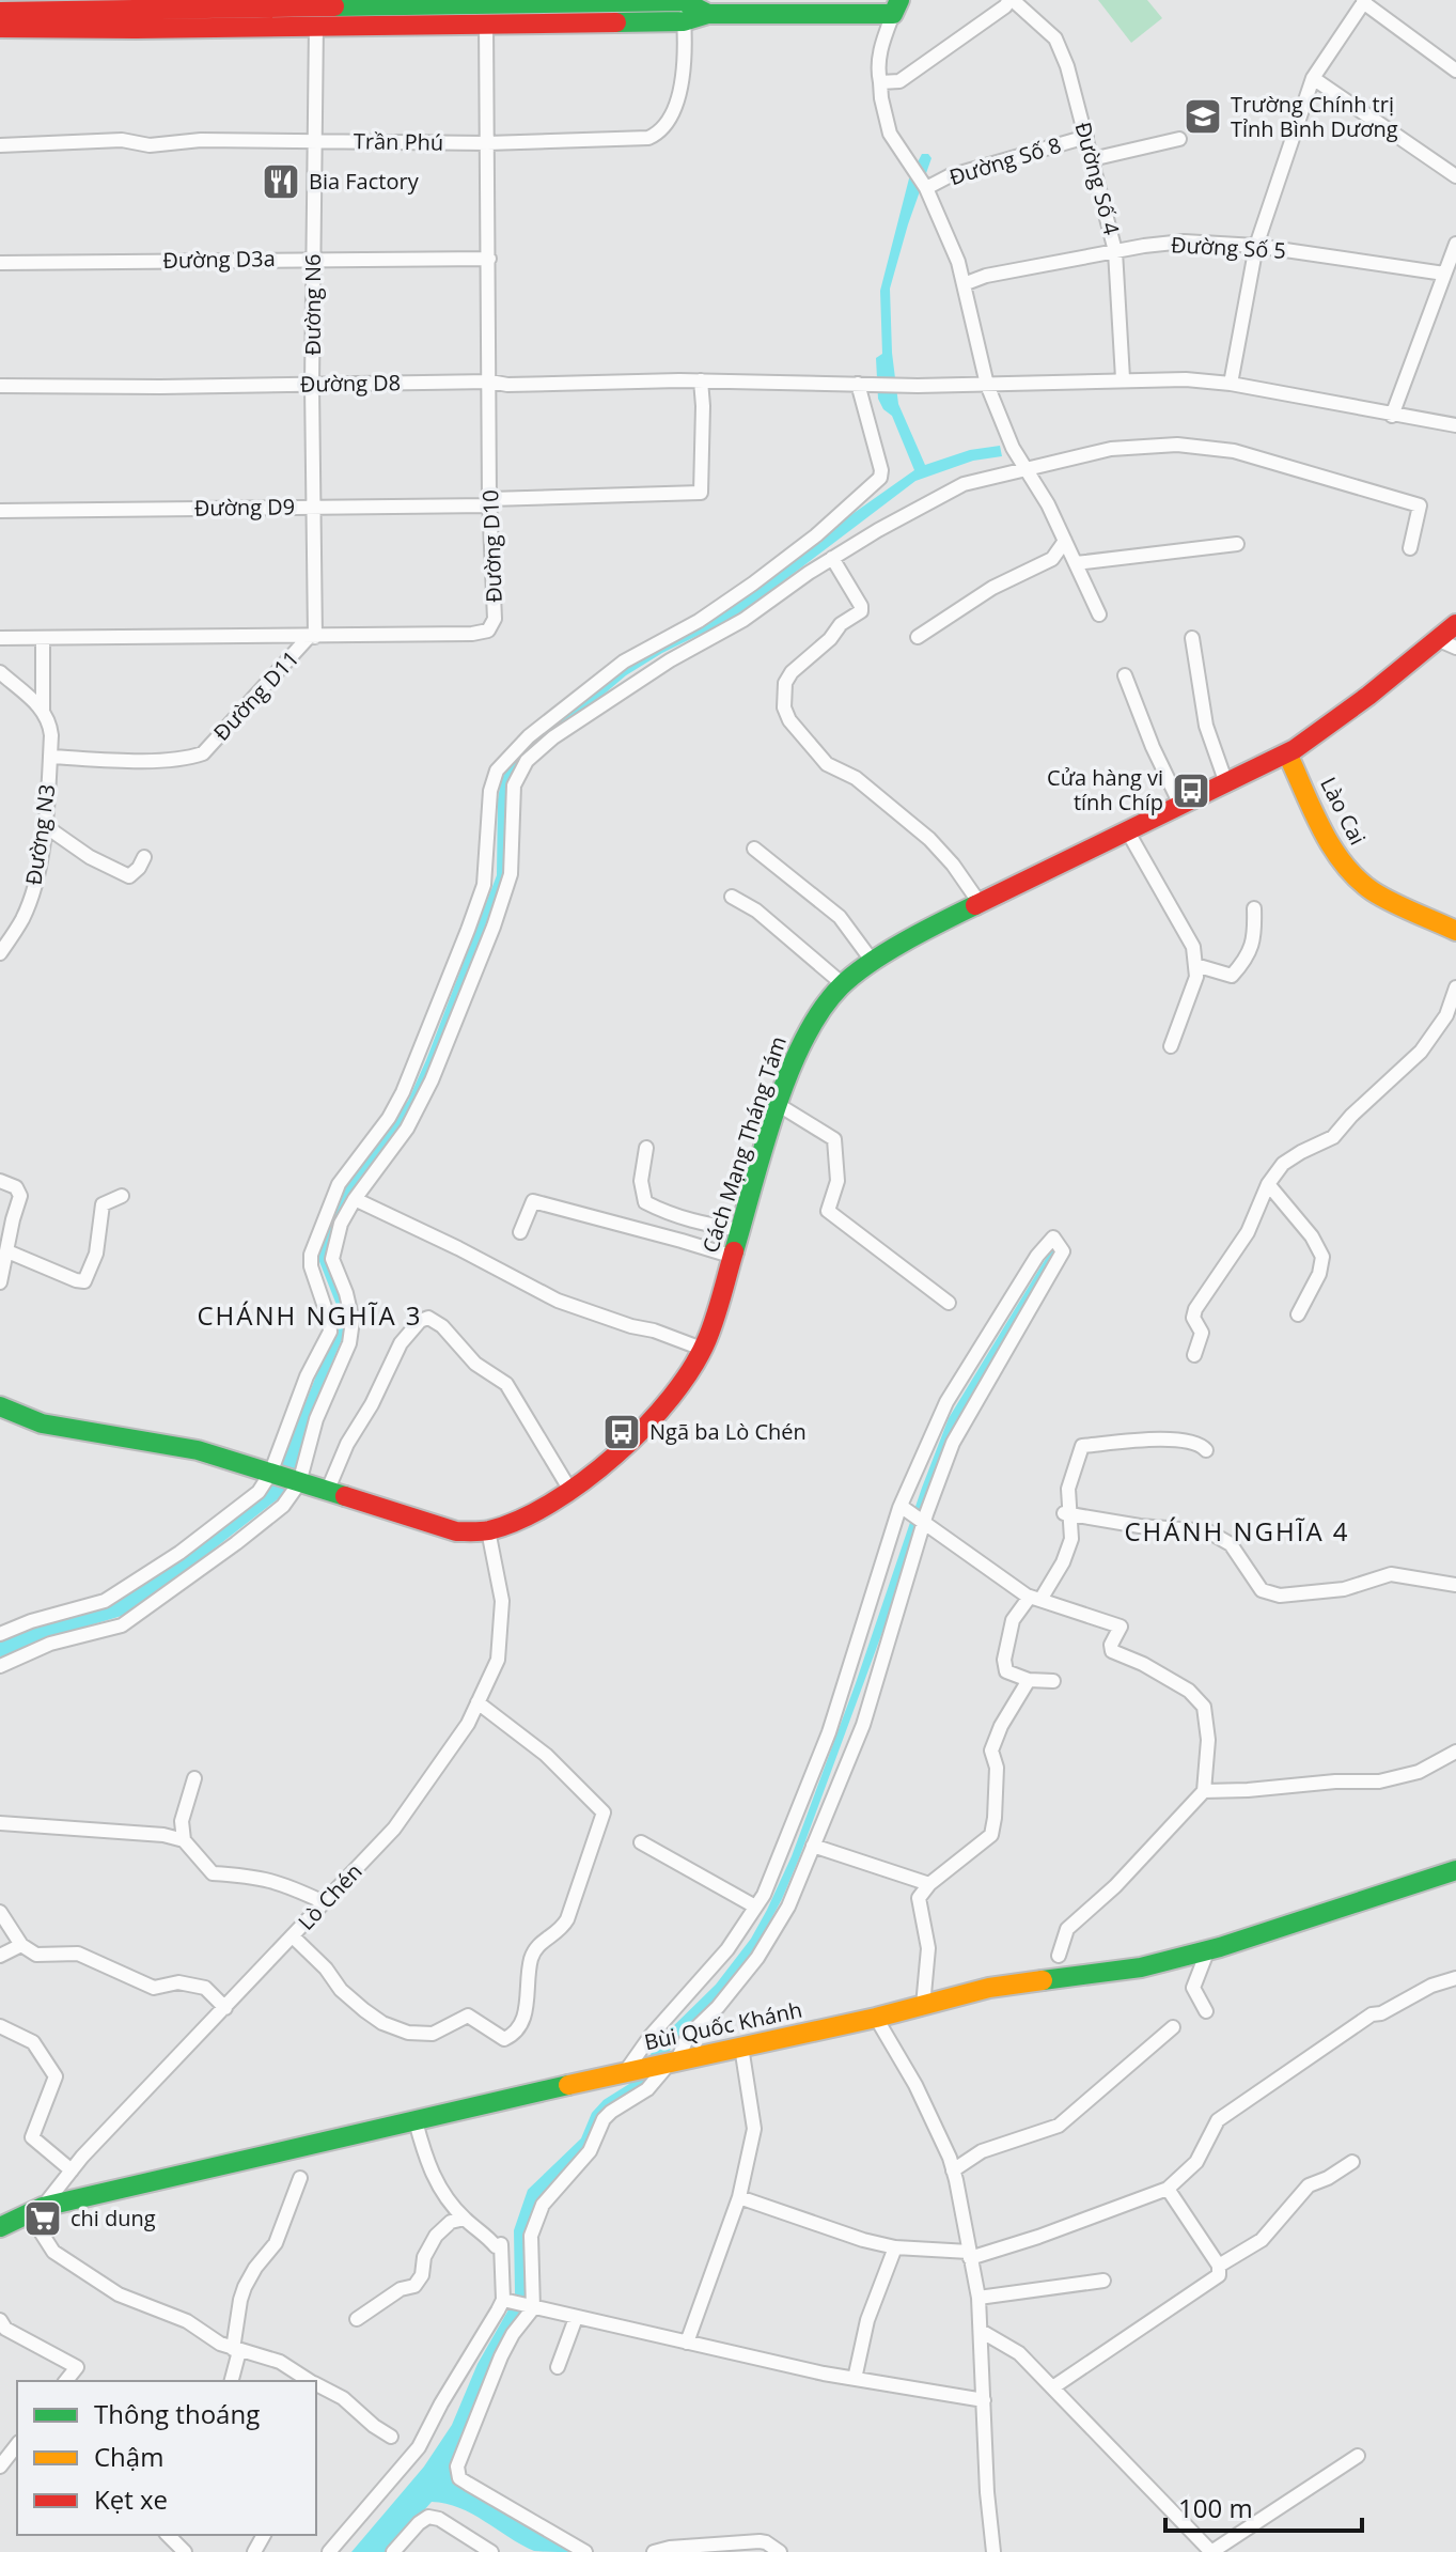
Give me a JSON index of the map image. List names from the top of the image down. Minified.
{"streets":{"street":["Trần Phú","Đường Số 8","Đường Số 4","Đường Số 5","Đường D3a","Đường N6","Đường D8","Đường D9","Đường D10","Đường D11","Lào Cai","Đường N3","Cách Mạng Tháng Tám","Lò Chén","Bùi Quốc Khánh"]},"crossings":[["Trần Phú","Đường N6"],["Trần Phú","Đường D10"],["Đường Số 8","Đường Số 4"],["Đường Số 4","Đường Số 5"],["Đường Số 4","Đường D8"],["Đường D3a","Đường N6"],["Đường D3a","Đường D10"],["Đường N6","Đường D8"],["Đường N6","Đường D9"],["Đường N6","Đường D10"],["Đường N6","Đường D11"],["Đường D8","Đường D9"],["Đường D8","Đường D10"],["Đường D9","Đường D10"],["Đường D10","Đường D11"],["Đường D10","Đường N3"],["Đường D11","Đường N3"],["Lào Cai","Cách Mạng Tháng Tám"],["Cách Mạng Tháng Tám","Lò Chén"],["Lò Chén","Bùi Quốc Khánh"]],"districts":["CHÁNH NGHĨA 3","CHÁNH NGHĨA 4"],"places":{"school or university":["Trường Chính trị Tỉnh Bình Dương"],"restaurant":["Bia Factory"],"bus stop":["Cửa hàng vi tính Chíp","Ngã ba Lò Chén"],"supermarket":["chi dung"]},"legend":["Thông thoáng","Chậm","Kẹt xe"],"scale_bar":"100 m"}
